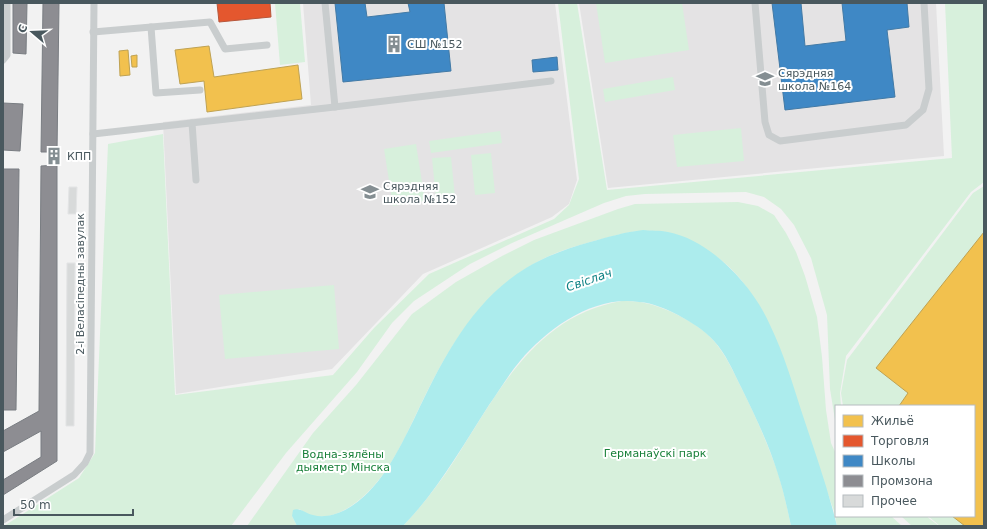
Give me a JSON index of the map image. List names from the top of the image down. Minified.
{"streets":{"lane":["2-і Веласіпедны завулак"]},"water":["Свіслач"],"parks":["Германаўскі парк","Водна-зялёны дыяметр Мінска"],"places":{"building":["СШ №152","КПП"],"school or university":["Сярэдняя школа №164","Сярэдняя школа №152"]},"legend":["Жильё","Торговля","Школы","Промзона","Прочее"],"scale_bar":"50 m","north":"left"}
